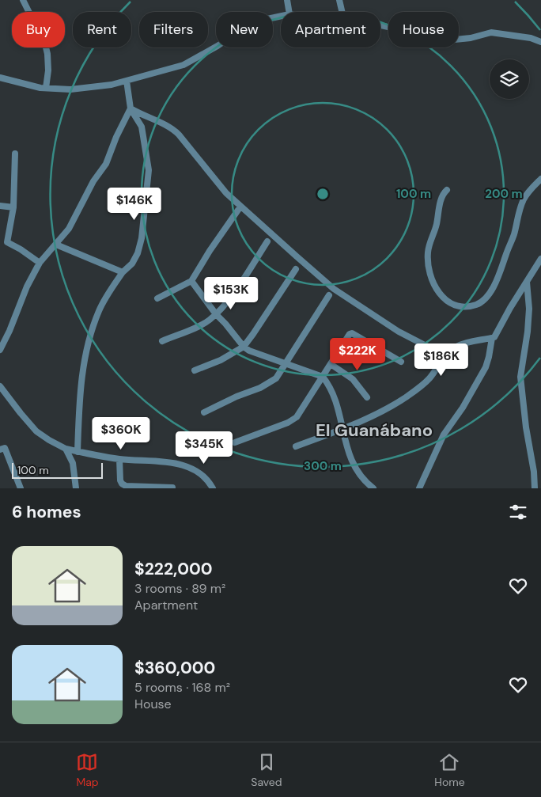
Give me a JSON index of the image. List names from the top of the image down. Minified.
{"districts":["El Guanábano"],"scale_bar":"100 m","page":{"chip":["Buy","Rent","Filters","New","Apartment","House"],"price":["$146K","$153K","$222K","$186K","$360K","$345K"],"scale":"100 m","heading":"6 homes","list":[{"name":"$222,000","note":"3 rooms · 89 m² · Apartment"},{"name":"$360,000","note":"5 rooms · 168 m² · House"}],"tabs":["Map","Saved","Home"]},"rings":["100 m","200 m","300 m"]}
